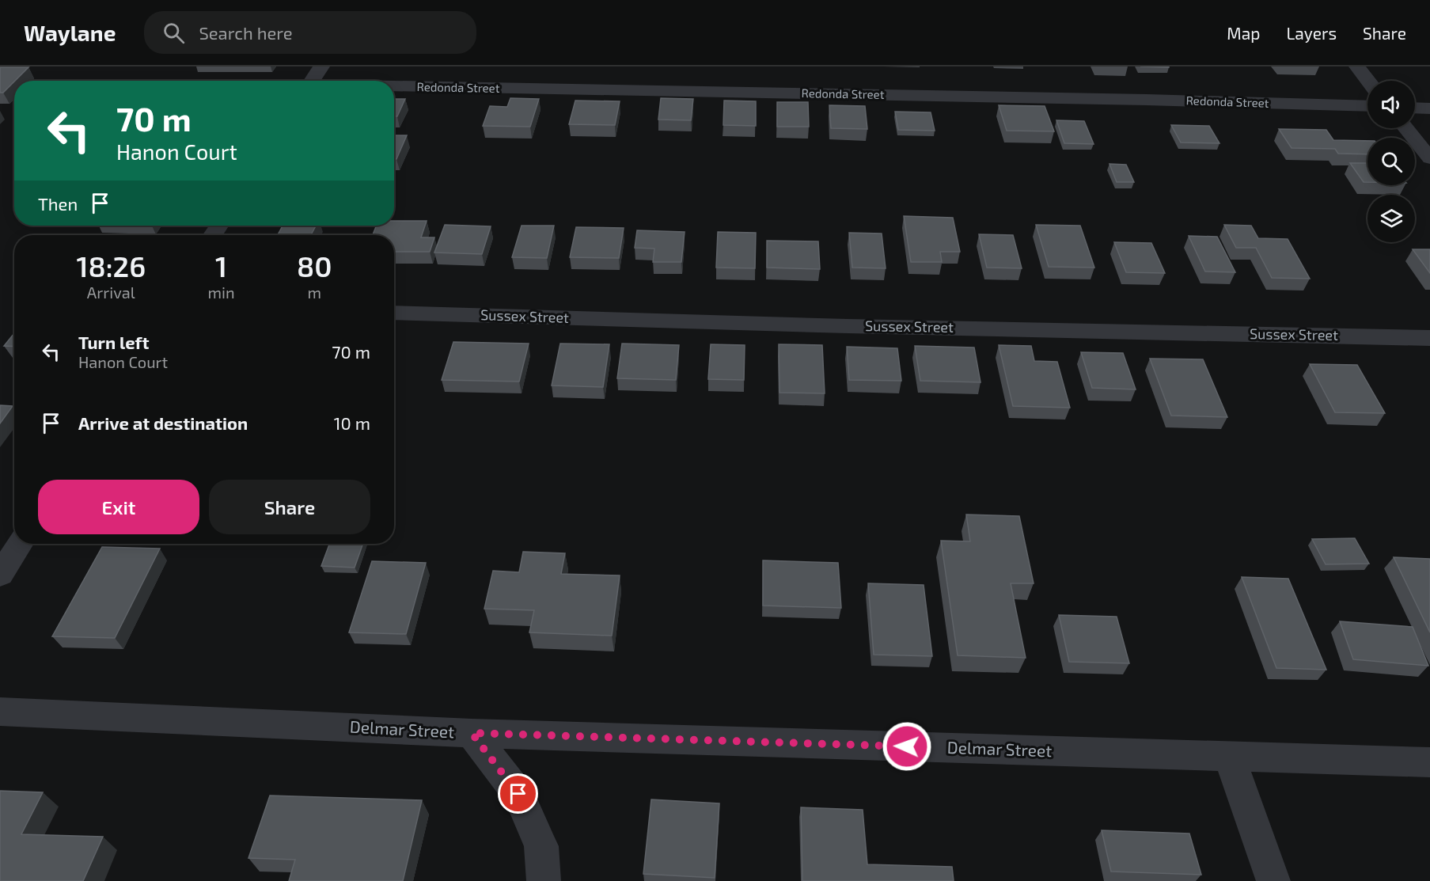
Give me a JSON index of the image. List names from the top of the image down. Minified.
{"streets":{"street":["Redonda Street","Sussex Street","Delmar Street"]},"page":{"header":"Waylane","search":"Search here","nav":["Map","Layers","Share"],"turn":["70 m","Hanon Court"],"then":"Then","eta":["18:26","Arrival","1","min","80","m"],"list":[{"name":"Turn left","note":"Hanon Court","value":"70 m"},{"name":"Arrive at destination","value":"10 m"}],"buttons":["Exit","Share"]}}
